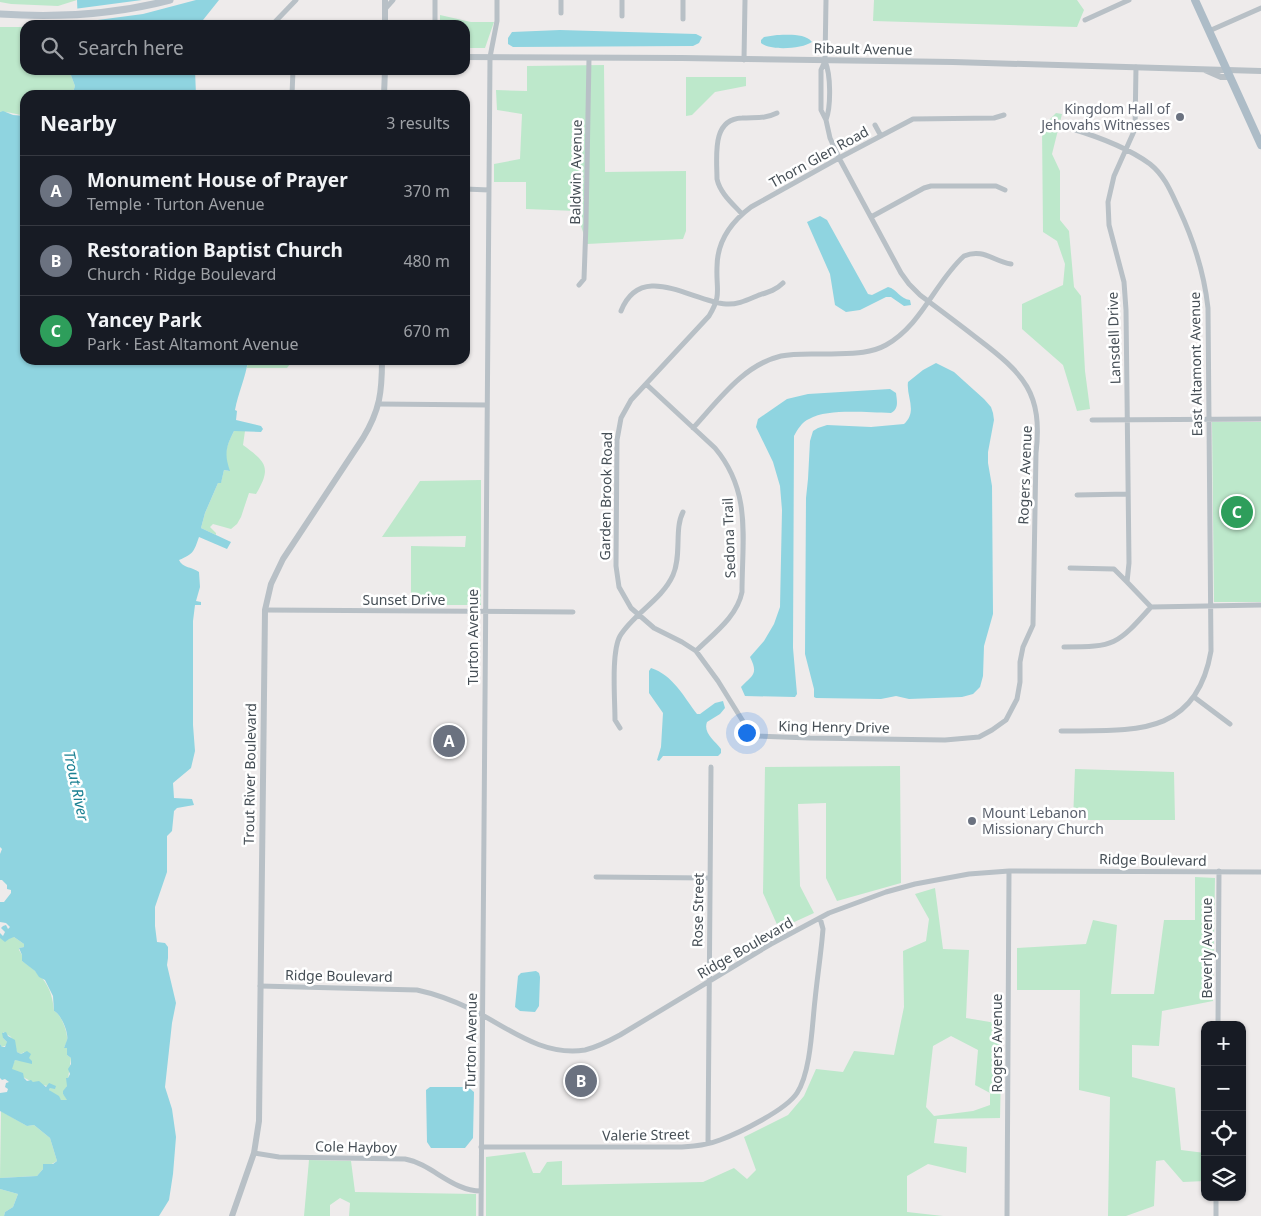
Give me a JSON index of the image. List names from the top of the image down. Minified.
{"streets":{"street":["Ribault Avenue","Thorn Glen Road","Baldwin Avenue","Lansdell Drive","East Altamont Avenue","Rogers Avenue","Garden Brook Road","Sedona Trail","Sunset Drive","Turton Avenue","King Henry Drive","Trout River Boulevard","Ridge Boulevard","Rose Street","Beverly Avenue","Valerie Street","Cole Hayboy"]},"crossings":[["Ribault Avenue","Baldwin Avenue"],["Ribault Avenue","Lansdell Drive"],["Ribault Avenue","Rogers Avenue"],["Ribault Avenue","Turton Avenue"],["Thorn Glen Road","Rogers Avenue"],["Thorn Glen Road","Garden Brook Road"],["Lansdell Drive","East Altamont Avenue"],["Rogers Avenue","King Henry Drive"],["Rogers Avenue","Ridge Boulevard"],["Garden Brook Road","Sedona Trail"],["Garden Brook Road","King Henry Drive"],["Sunset Drive","Turton Avenue"],["Sunset Drive","Trout River Boulevard"],["Turton Avenue","Ridge Boulevard"],["Turton Avenue","Valerie Street"],["Turton Avenue","Cole Hayboy"],["Trout River Boulevard","Ridge Boulevard"],["Trout River Boulevard","Cole Hayboy"],["Ridge Boulevard","Rose Street"],["Ridge Boulevard","Beverly Avenue"],["Ridge Boulevard","Valerie Street"],["Rose Street","Valerie Street"]],"water":["Trout River"],"places":["Kingdom Hall of Jehovahs Witnesses","Mount Lebanon Missionary Church"],"page":{"search":"Search here","heading":["Nearby","3 results"],"list":[{"mark":"A","name":"Monument House of Prayer","note":"Temple · Turton Avenue","value":"370 m"},{"mark":"B","name":"Restoration Baptist Church","note":"Church · Ridge Boulevard","value":"480 m"},{"mark":"C","name":"Yancey Park","note":"Park · East Altamont Avenue","value":"670 m"}],"pins":["C","A","B"],"map_buttons":["+","−"]}}
